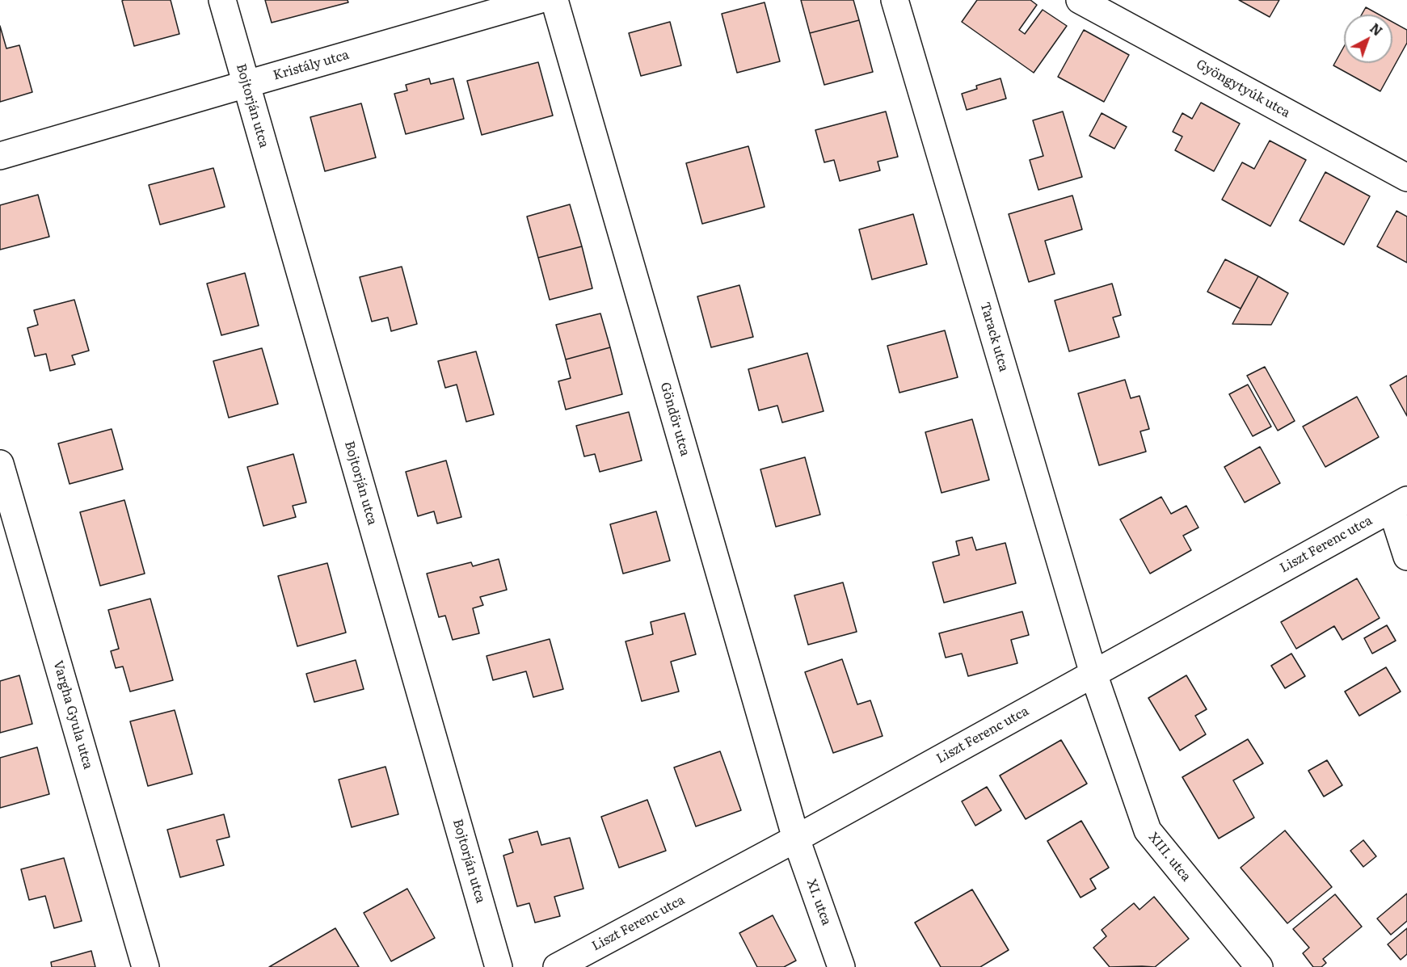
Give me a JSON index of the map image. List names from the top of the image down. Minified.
{"streets":{"street":["Kristály utca","Gyöngytyúk utca","Bojtorján utca","Tarack utca","Göndör utca","Liszt Ferenc utca","Vargha Gyula utca","XIII. utca","XI. utca"]},"crossings":[["Kristály utca","Bojtorján utca"],["Tarack utca","Liszt Ferenc utca"],["Tarack utca","XIII. utca"],["Göndör utca","Liszt Ferenc utca"],["Göndör utca","XI. utca"],["Liszt Ferenc utca","XIII. utca"],["Liszt Ferenc utca","XI. utca"]],"north":"top right"}
